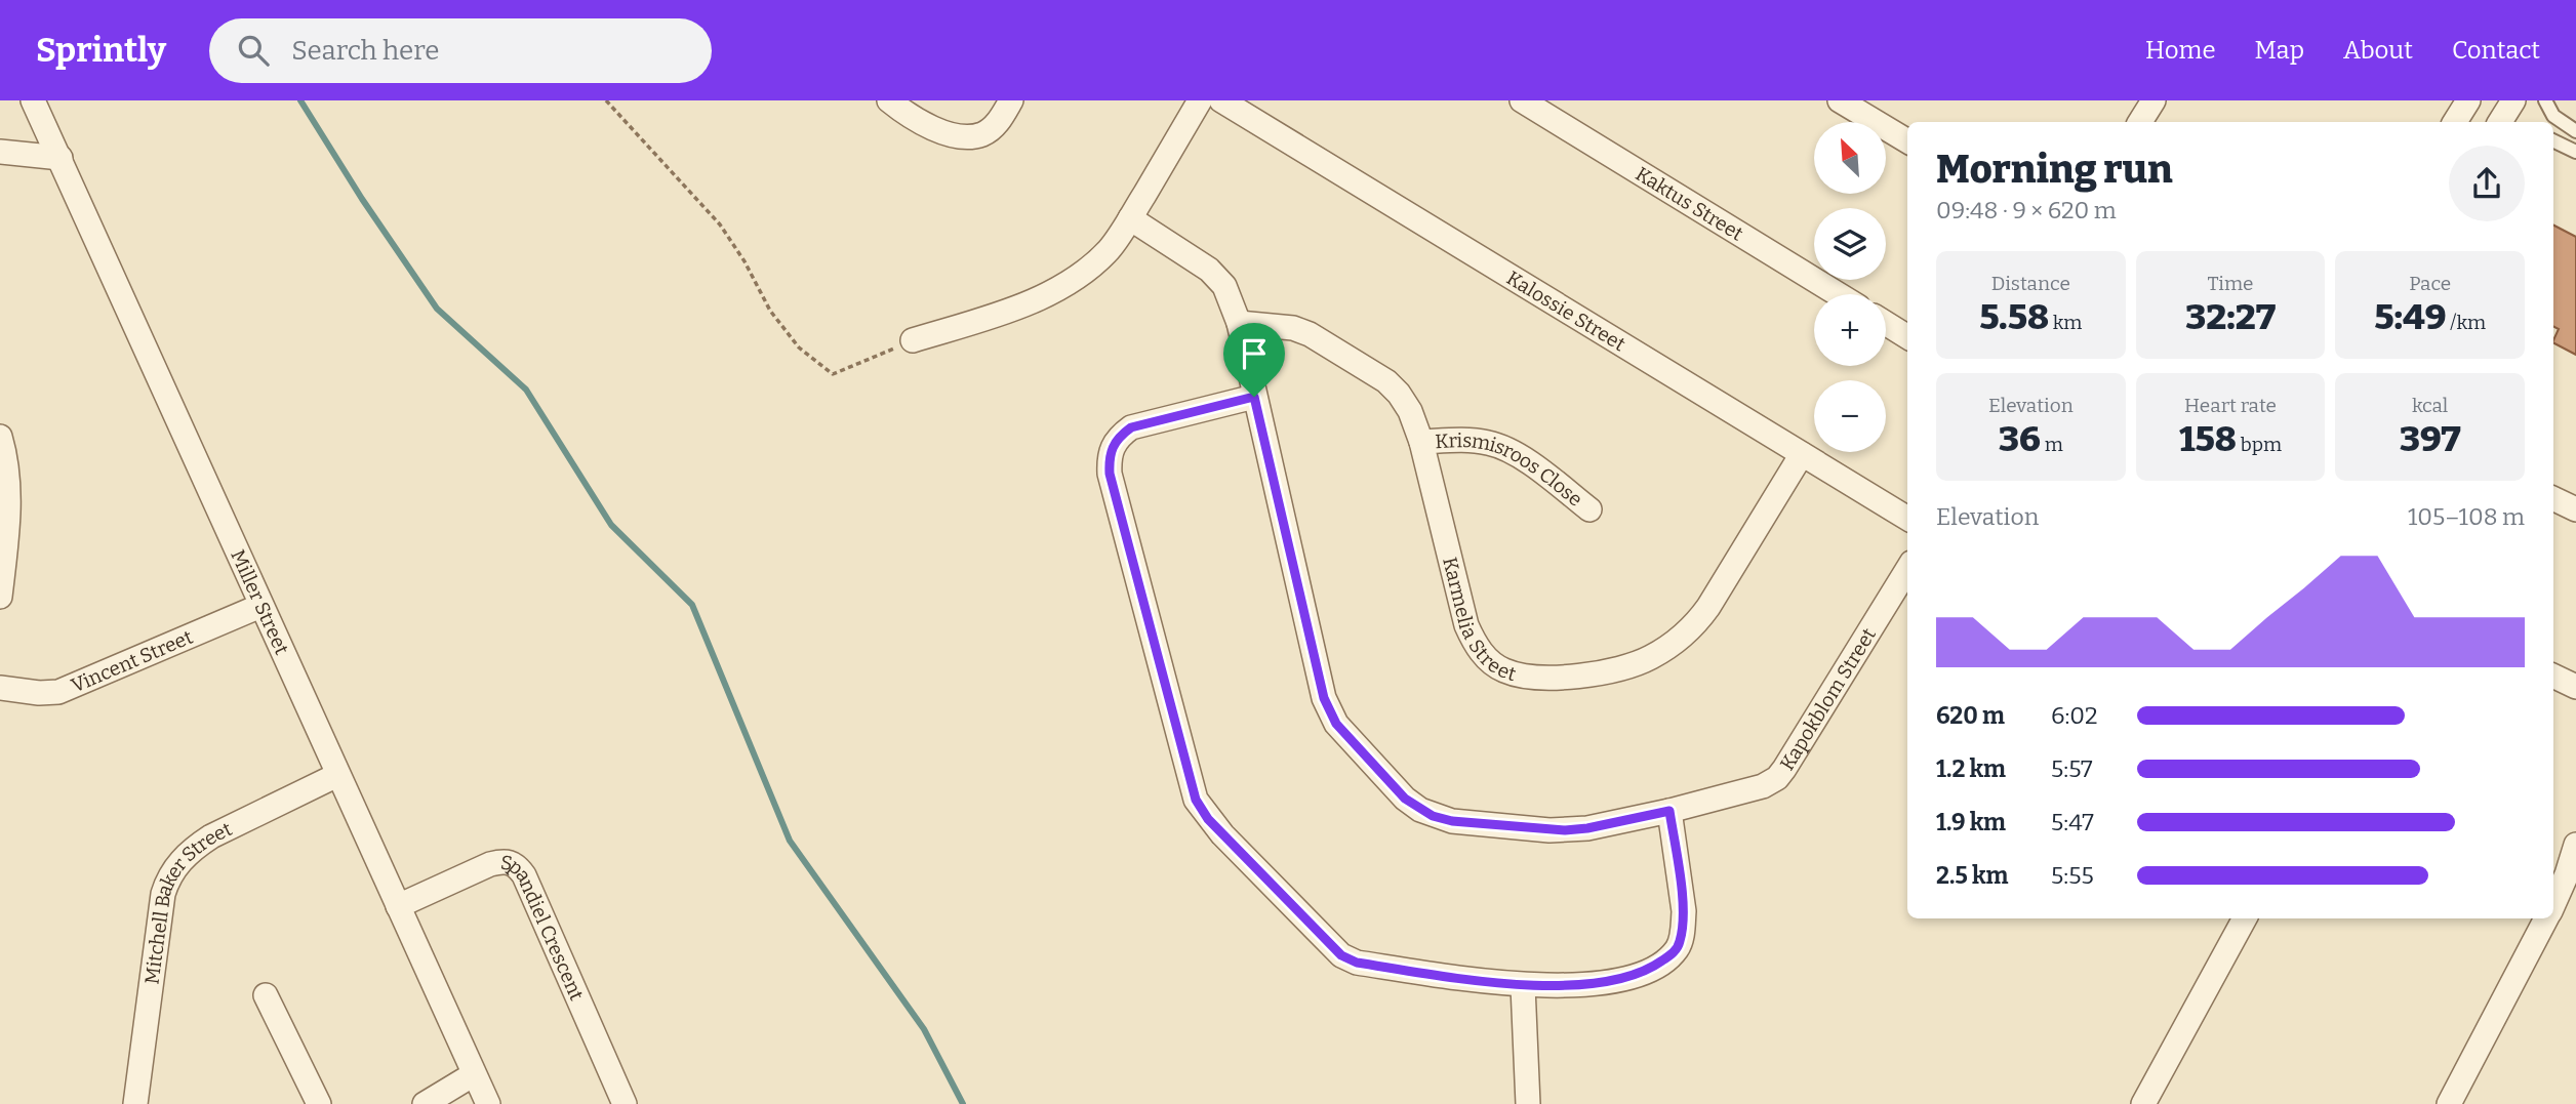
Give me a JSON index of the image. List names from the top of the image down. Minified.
{"streets":{"street":["Kaktus Street","Kalossie Street","Krismisroos Close","Miller Street","Karmelia Street","Vincent Street","Kapokblom Street","Mitchell Baker Street","Spandiel Crescent"]},"crossings":[["Kalossie Street","Karmelia Street"],["Krismisroos Close","Karmelia Street"],["Miller Street","Vincent Street"],["Miller Street","Mitchell Baker Street"],["Miller Street","Spandiel Crescent"],["Karmelia Street","Kapokblom Street"]],"north":"top left","page":{"header":"Sprintly","search":"Search here","nav":["Home","Map","About","Contact"],"map_buttons":["+","−"],"heading":["Morning run","09:48 · 9 × 620 m"],"stats":[["Distance","5.58 km"],["Time","32:27"],["Pace","5:49 /km"],["Elevation","36 m"],["Heart rate","158 bpm"],["kcal","397"]],"chart":["Elevation","105–108 m"],"list":[{"name":"620 m","note":"6:02"},{"name":"1.2 km","note":"5:57"},{"name":"1.9 km","note":"5:47"},{"name":"2.5 km","note":"5:55"}]}}
